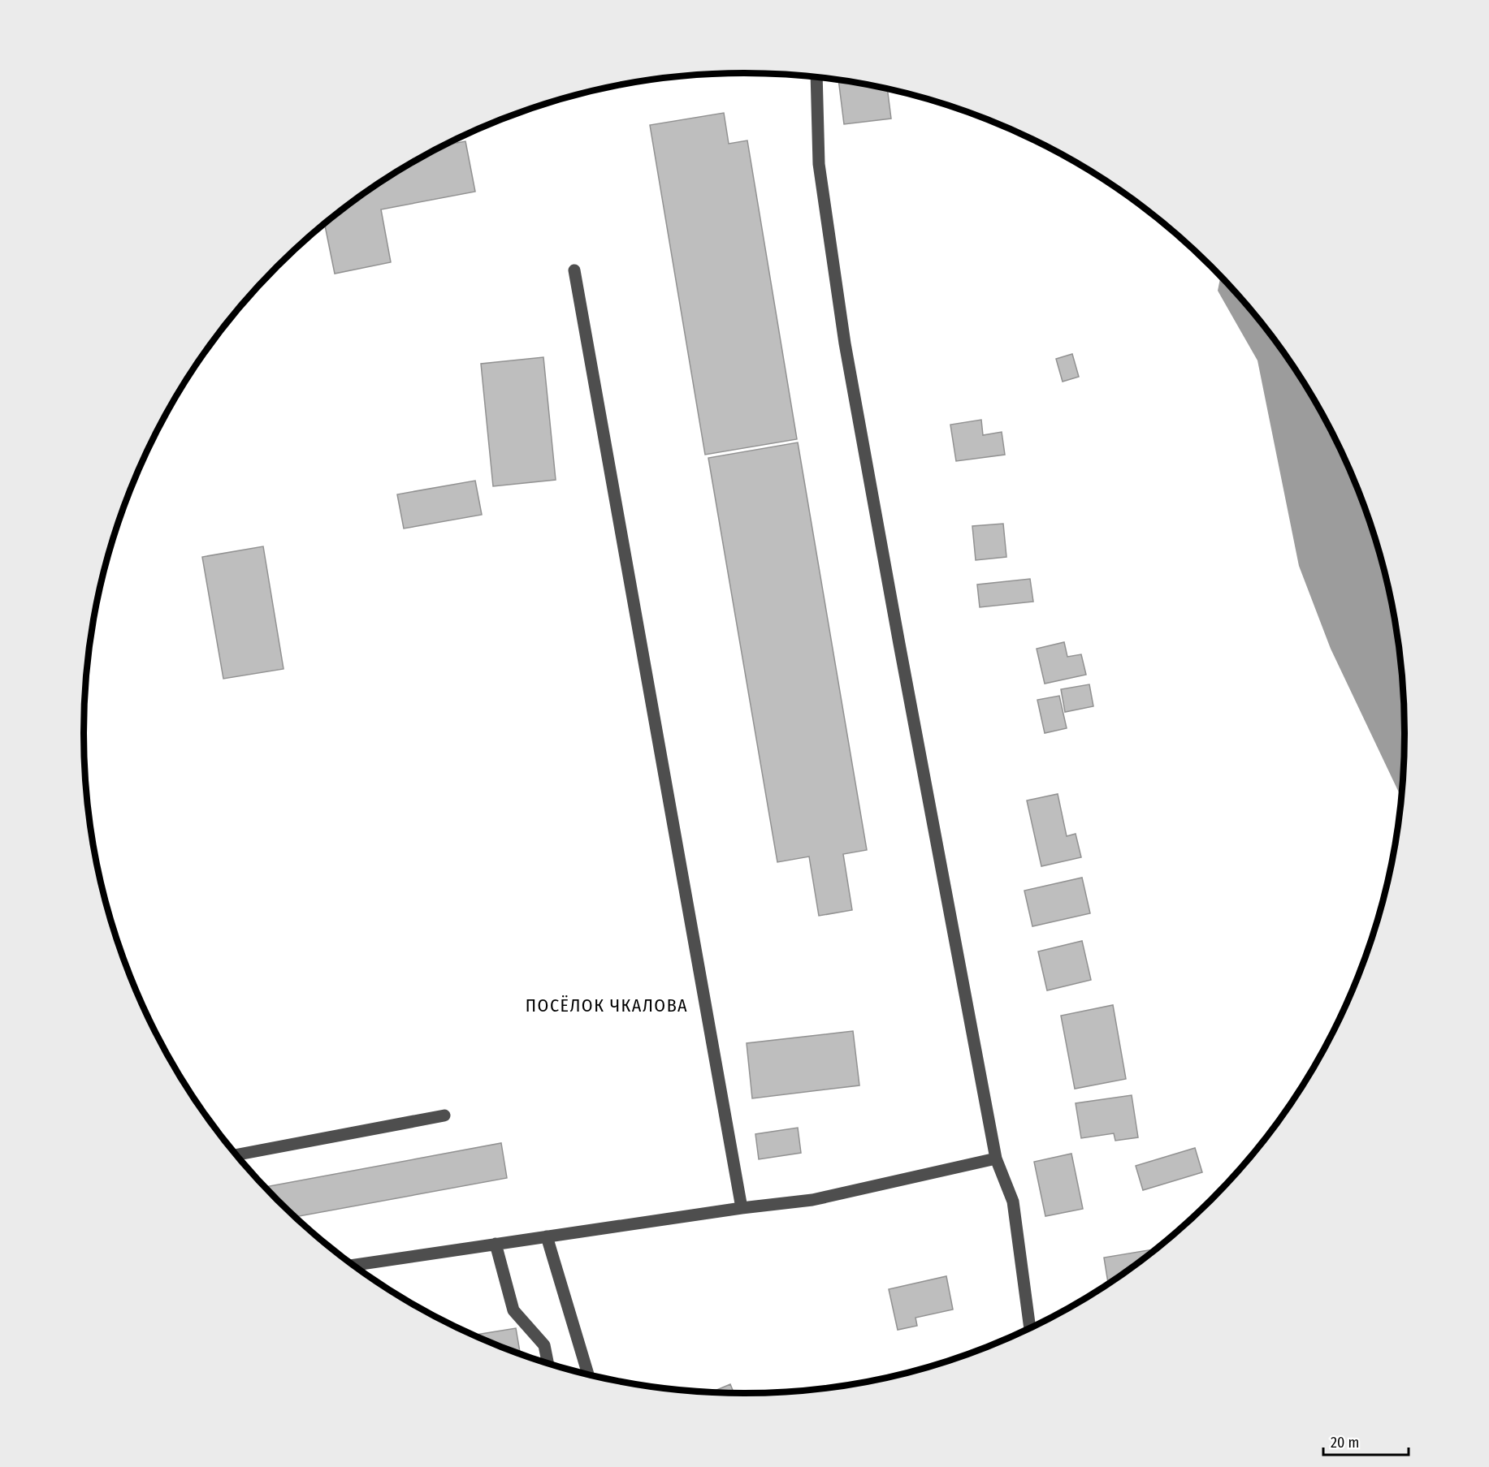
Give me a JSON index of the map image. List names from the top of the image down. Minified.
{"districts":["ПОСЁЛОК ЧКАЛОВА"],"scale_bar":"20 m"}
